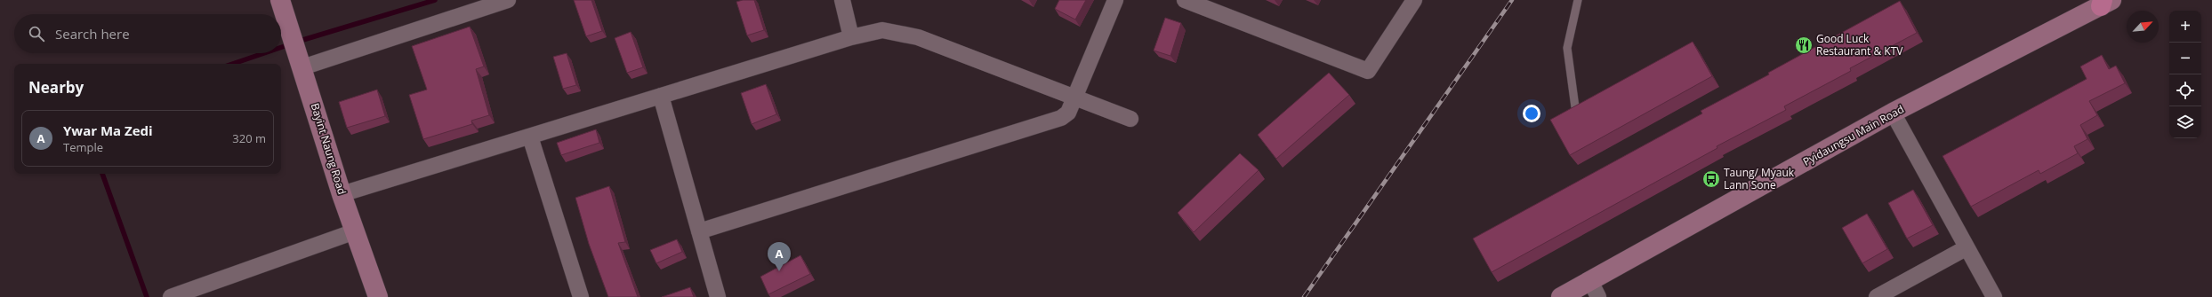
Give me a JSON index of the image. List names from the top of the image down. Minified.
{"streets":{"main road":["Pyidaungsu Main Road","Bayint Naung Road"]},"places":{"restaurant":["Good Luck Restaurant & KTV"],"bus stop":["Taung/ Myauk Lann Sone"]},"north":"top right","page":{"map_buttons":["+","−"],"search":"Search here","heading":"Nearby","list":[{"mark":"A","name":"Ywar Ma Zedi","note":"Temple","value":"320 m"}],"pins":"A"}}
